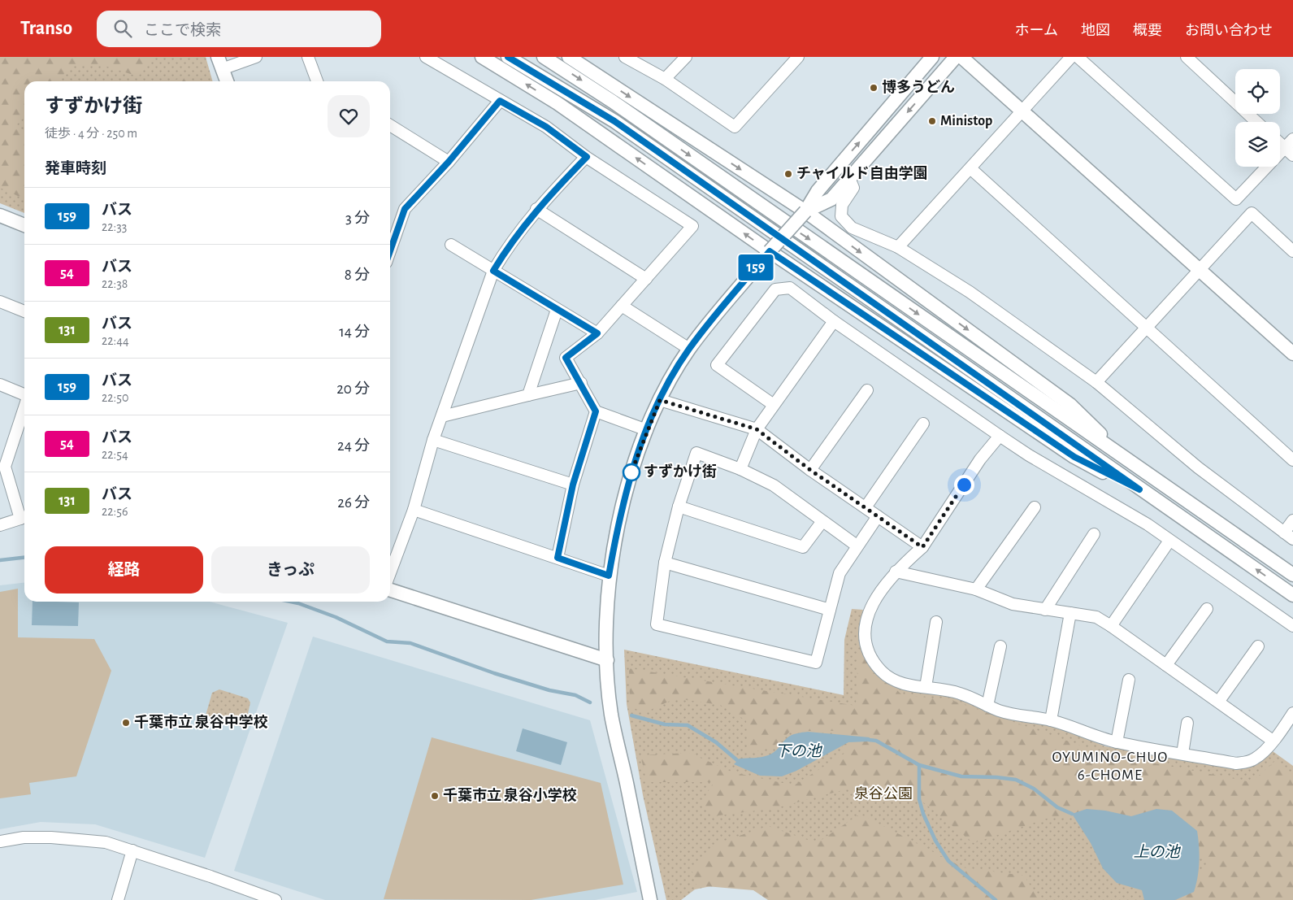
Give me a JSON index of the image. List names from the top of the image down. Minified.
{"districts":["OYUMINO-CHUO 6-CHOME"],"water":["下の池","上の池"],"parks":["泉谷公園"],"places":["博多うどん","Ministop","チャイルド自由学園","すずかけ街","千葉市立 泉谷中学校","千葉市立 泉谷小学校"],"lines":["bus line 159"],"page":{"header":"Transo","search":"ここで検索","nav":["ホーム","地図","概要","お問い合わせ"],"on_map":"159","heading":[["すずかけ街","徒歩 · 4 分 · 250 m"],"発車時刻"],"list":[{"mark":"159","name":"バス","note":"22:33","value":"3 分"},{"mark":"54","name":"バス","note":"22:38","value":"8 分"},{"mark":"131","name":"バス","note":"22:44","value":"14 分"},{"mark":"159","name":"バス","note":"22:50","value":"20 分"},{"mark":"54","name":"バス","note":"22:54","value":"24 分"},{"mark":"131","name":"バス","note":"22:56","value":"26 分"}],"buttons":["経路","きっぷ"]}}
